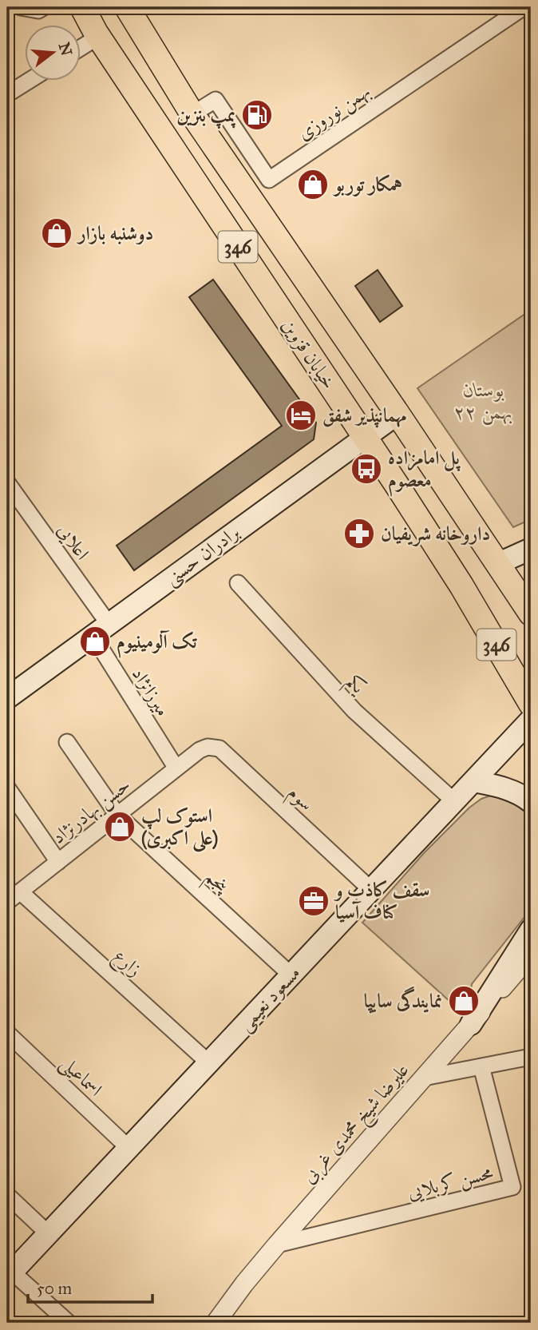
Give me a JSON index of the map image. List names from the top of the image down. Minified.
{"streets":{"main road":["346","خیابان قزوین","برادران حسنی","مسعود نعیمی"],"street":["بهمن نوروزی","اعلایی","یکم","ميرزانژاد","سوم","حسن بهادرنژاد","پنجم","زارع","اسماعیلی","علیرضا شیخ محمدی غربی","محسن کربلایی"]},"crossings":[["بهمن نوروزی","خیابان قزوین"],["خیابان قزوین","برادران حسنی"],["اعلایی","برادران حسنی"],["اعلایی","ميرزانژاد"],["برادران حسنی","ميرزانژاد"],["یکم","مسعود نعیمی"],["ميرزانژاد","حسن بهادرنژاد"],["سوم","حسن بهادرنژاد"],["سوم","مسعود نعیمی"],["حسن بهادرنژاد","پنجم"],["حسن بهادرنژاد","زارع"],["پنجم","مسعود نعیمی"],["زارع","مسعود نعیمی"],["مسعود نعیمی","اسماعیلی"],["علیرضا شیخ محمدی غربی","محسن کربلایی"]],"parks":["بوستان ۲۲ بهمن"],"places":{"fuel station":["پمپ بنزین"],"shop":["همکار توربو","دوشنبه بازار","تک آلومینیوم","استوک لپ (علی اکبری)","نمایندگی سایپا"],"hotel":["مهمانپذیر شفق"],"bus stop":["پل امامزاده معصوم"],"pharmacy":["داروخانه شریفیان"],"office":["سقف کاذب و کناف آسیا"]},"scale_bar":"50 m","north":"right"}
